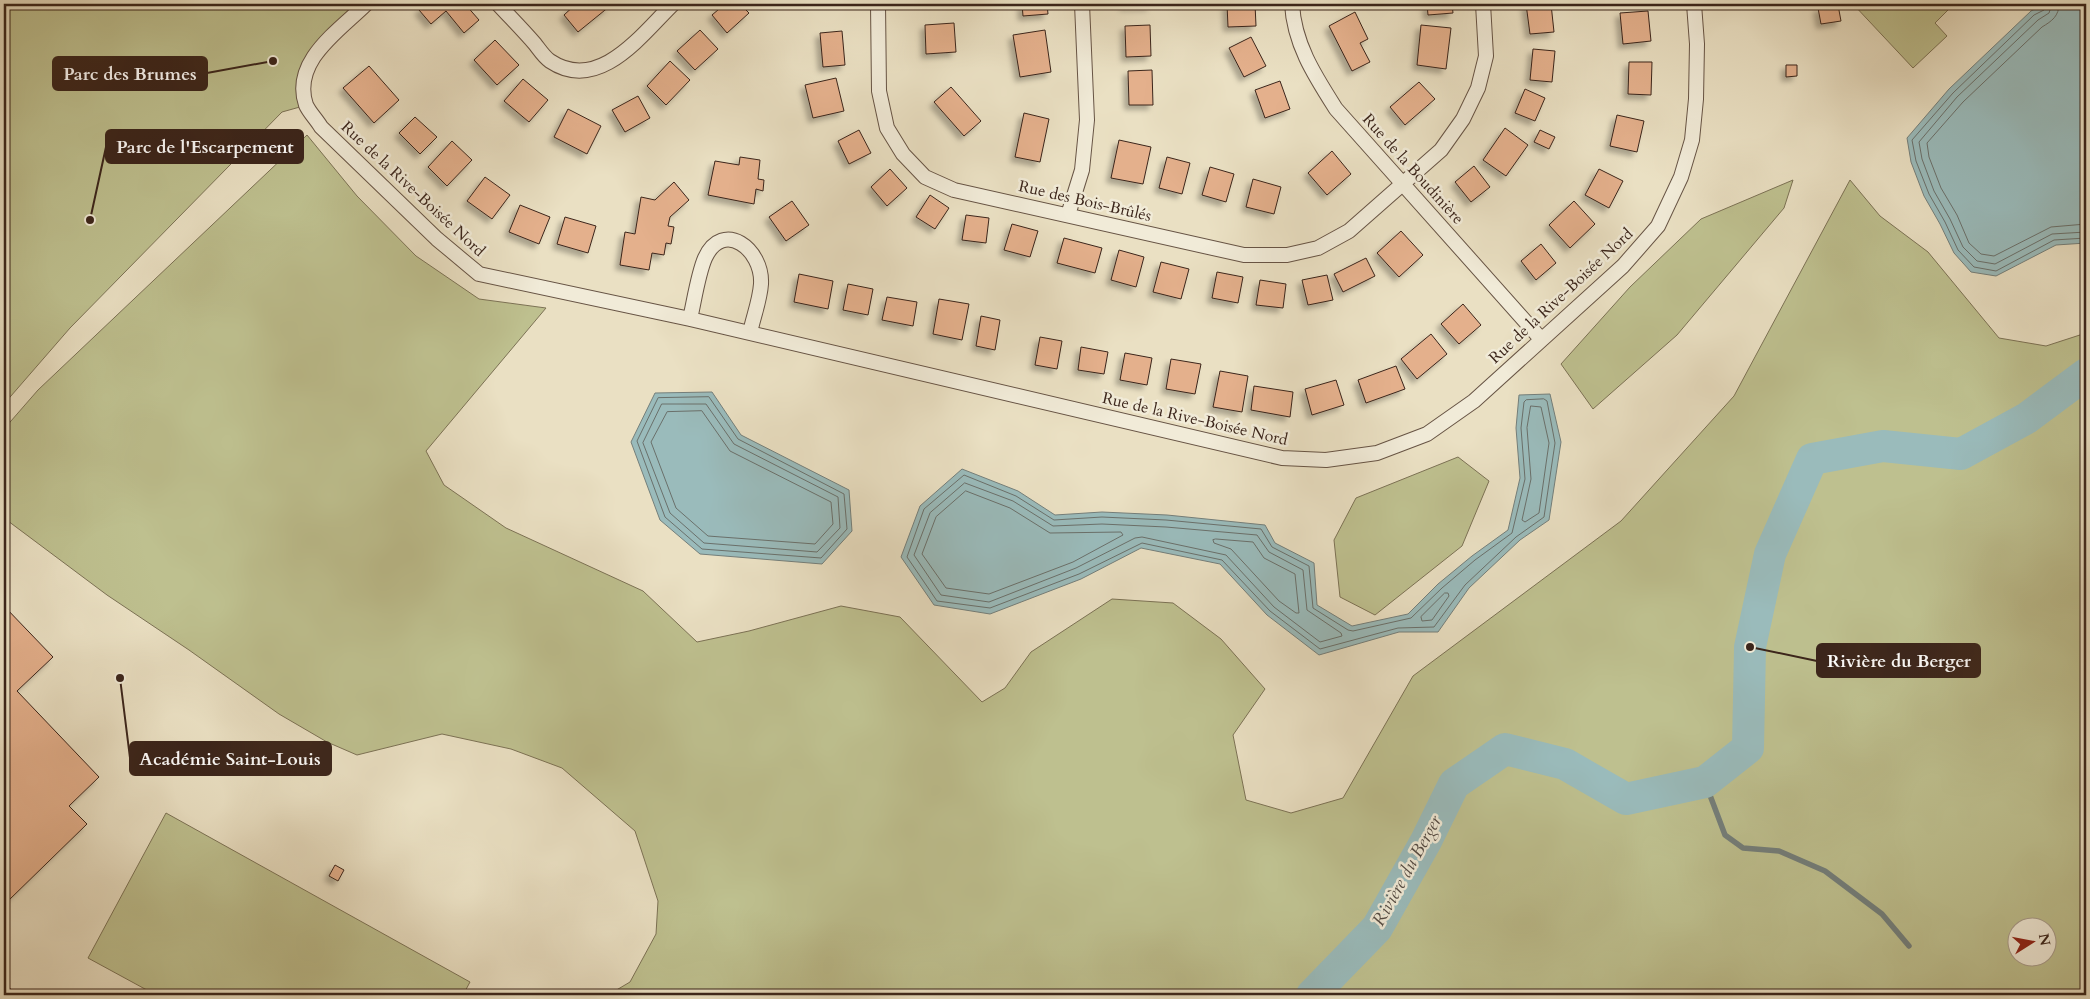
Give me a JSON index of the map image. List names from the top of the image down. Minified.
{"streets":{"street":["Rue de la Boudinière","Rue de la Rive-Boisée Nord","Rue des Bois-Brûlés"]},"crossings":[["Rue de la Boudinière","Rue de la Rive-Boisée Nord"],["Rue de la Boudinière","Rue des Bois-Brûlés"]],"water":["Rivière du Berger"],"places":["Parc des Brumes","Parc de l'Escarpement","Rivière du Berger","Académie Saint-Louis"],"north":"right"}
